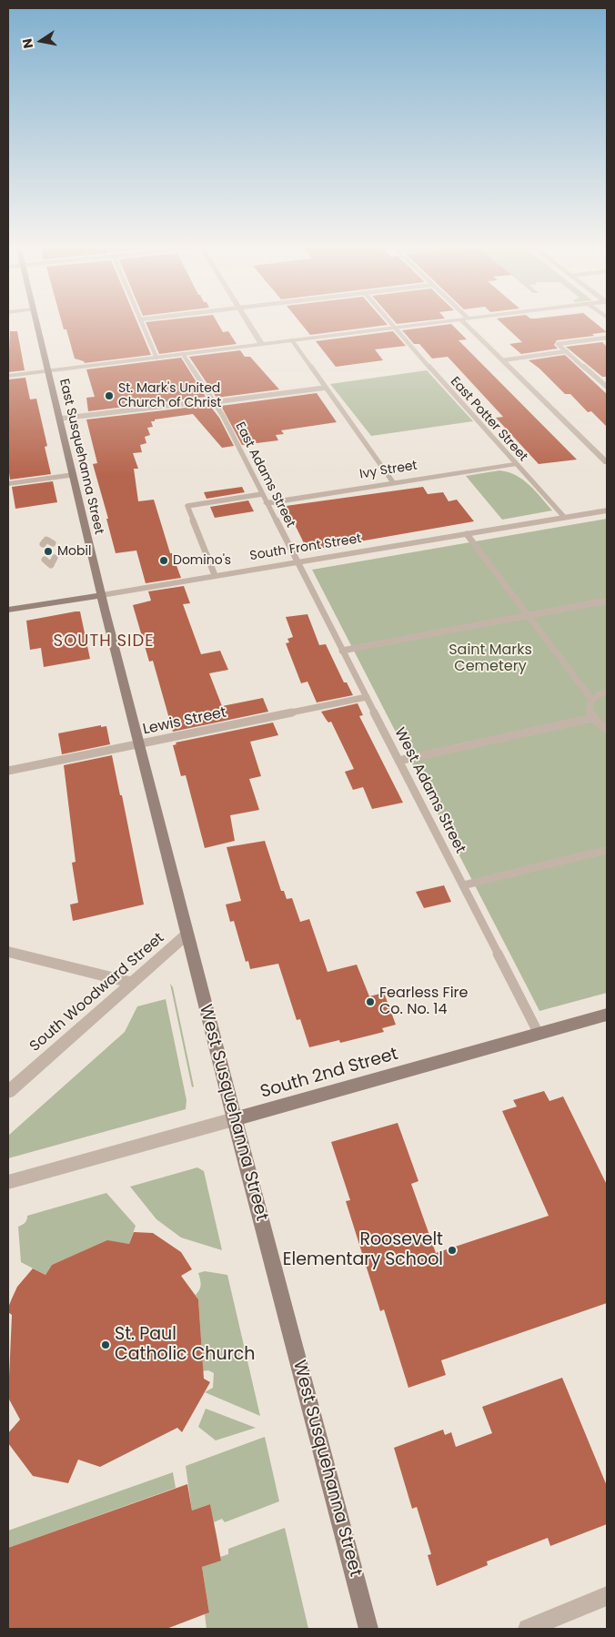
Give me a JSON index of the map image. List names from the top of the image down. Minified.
{"streets":{"main road":["East Susquehanna Street","South Front Street","South 2nd Street","West Susquehanna Street"],"street":["Ivy Street","South Woodward Street"],"lane":["East Potter Street","East Adams Street","Lewis Street","West Adams Street"]},"crossings":[["East Potter Street","Ivy Street"],["East Potter Street","South Front Street"],["East Susquehanna Street","South Front Street"],["East Susquehanna Street","West Susquehanna Street"],["Ivy Street","East Adams Street"],["East Adams Street","South Front Street"],["East Adams Street","West Adams Street"],["South Front Street","West Adams Street"],["South Front Street","West Susquehanna Street"],["Lewis Street","West Adams Street"],["Lewis Street","West Susquehanna Street"],["West Adams Street","South 2nd Street"],["South Woodward Street","West Susquehanna Street"],["South 2nd Street","West Susquehanna Street"]],"districts":["SOUTH SIDE"],"parks":["Saint Marks Cemetery"],"places":["St. Mark's United Church of Christ","Mobil","Domino's","Fearless Fire Co. No. 14","Roosevelt Elementary School","St. Paul Catholic Church"],"north":"left"}
